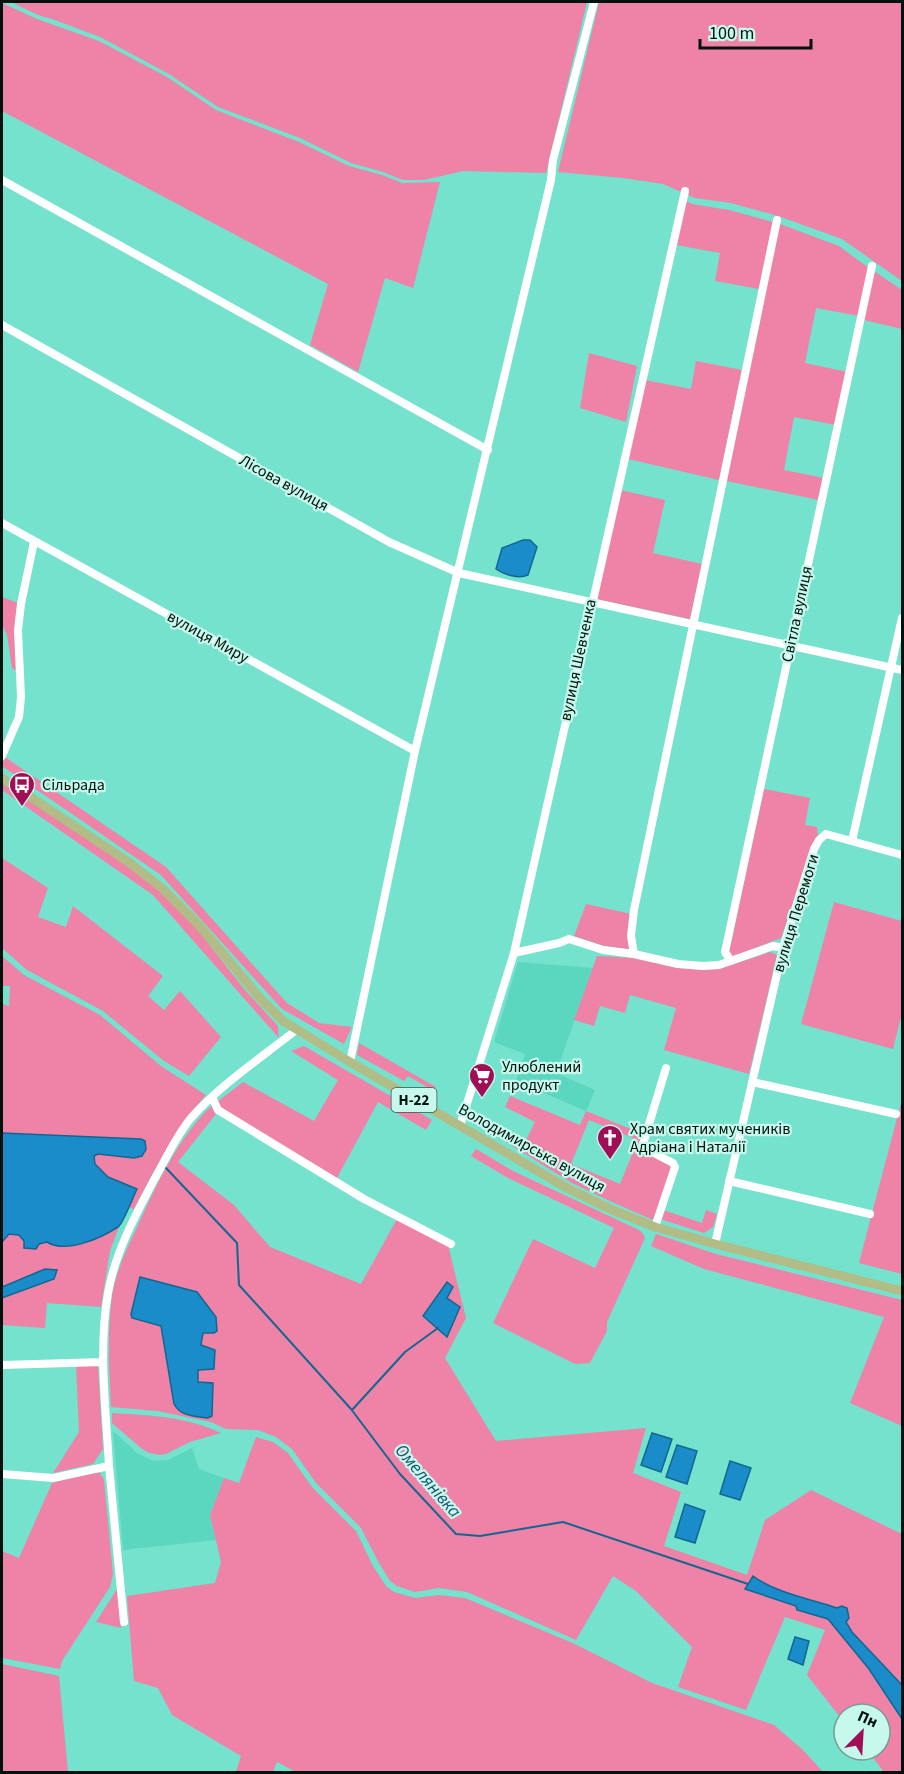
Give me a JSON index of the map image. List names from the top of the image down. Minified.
{"streets":{"main road":["Н-22","Володимирська вулиця"],"street":["Лісова вулиця","Світла вулиця","вулиця Миру","вулиця Шевченка","вулиця Перемоги"]},"crossings":[["Лісова вулиця","Світла вулиця"],["Лісова вулиця","вулиця Шевченка"],["вулиця Шевченка","Володимирська вулиця"],["вулиця Перемоги","Володимирська вулиця"]],"water":["Омелянівка"],"places":{"bus stop":["Сільрада"],"supermarket":["Улюблений продукт"],"church":["Храм святих мучеників Адріана і Наталії"]},"scale_bar":"100 m","north":"top right"}
